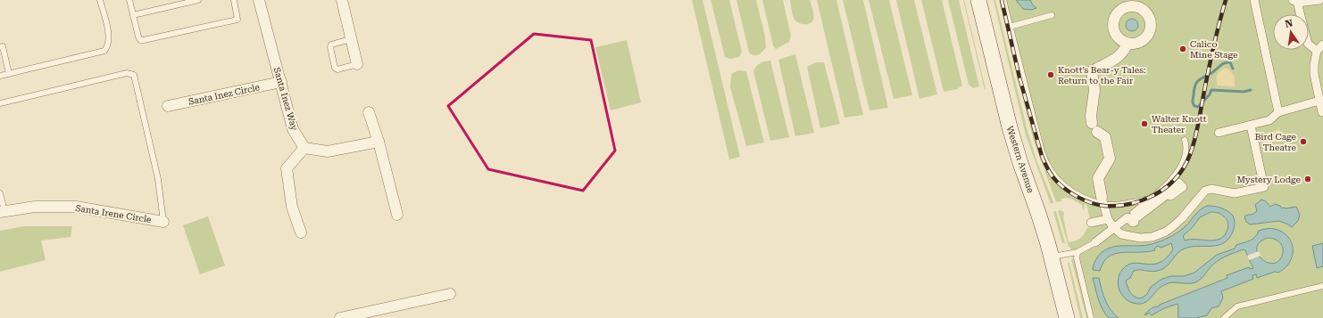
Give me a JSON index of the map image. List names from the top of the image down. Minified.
{"streets":{"main road":["Western Avenue"],"street":["Santa Inez Circle","Santa Inez Way","Santa Irene Circle"]},"crossings":[["Santa Inez Circle","Santa Inez Way"]],"places":["Calico Mine Stage","Knott’s Bear-y Tales: Return to the Fair","Walter Knott Theater","Bird Cage Theatre","Mystery Lodge"],"north":"top"}
